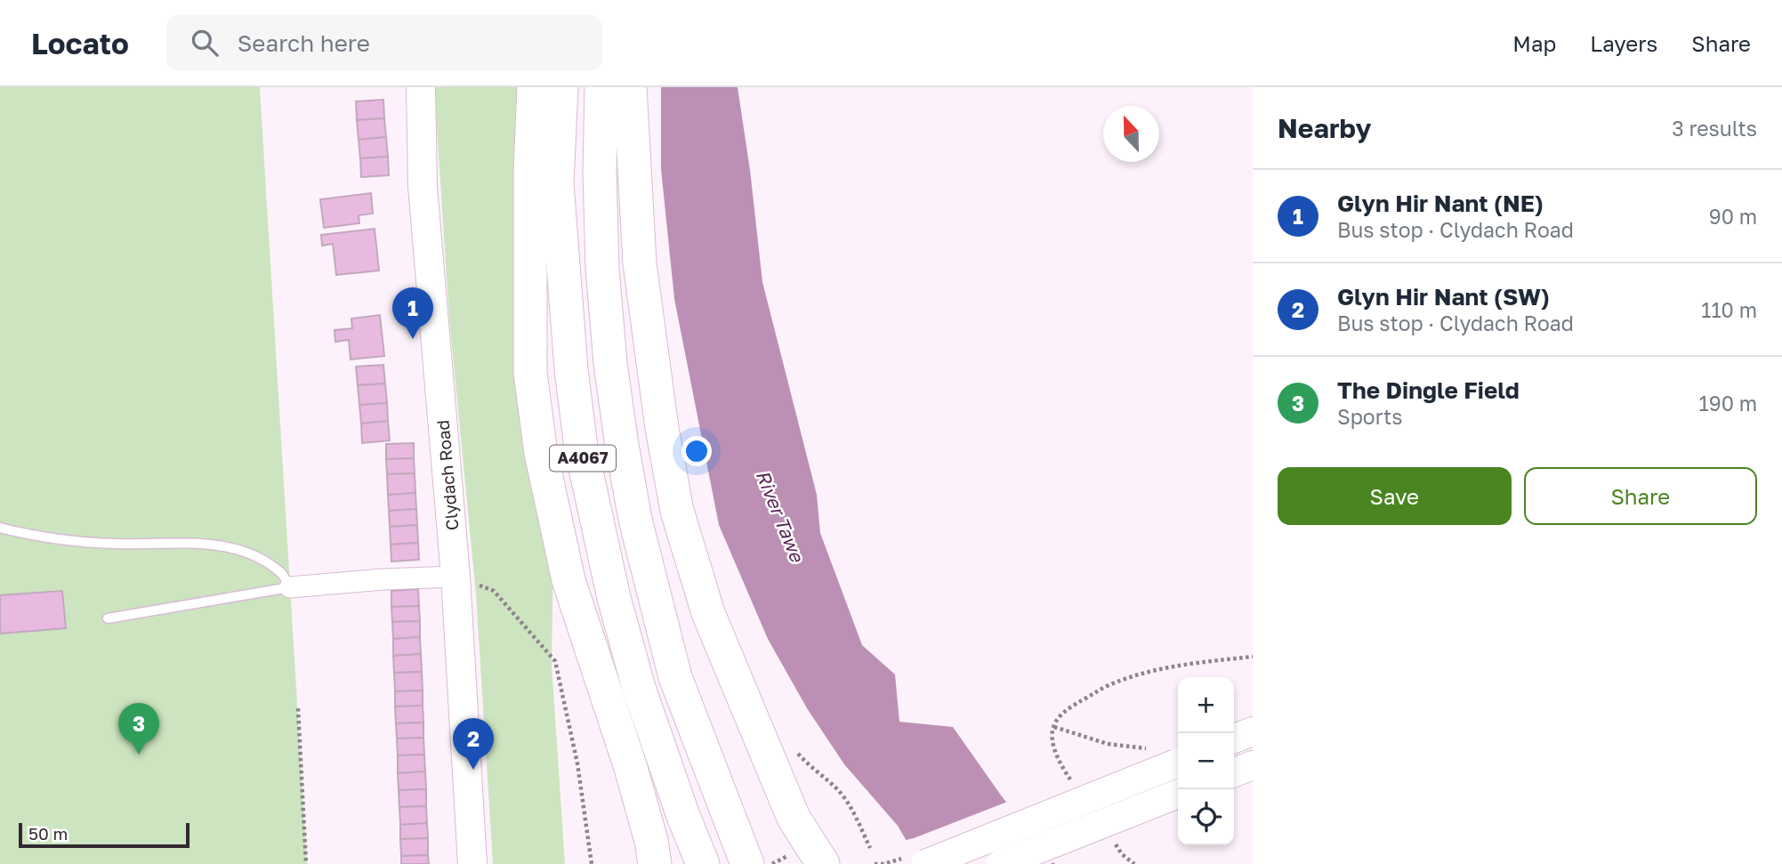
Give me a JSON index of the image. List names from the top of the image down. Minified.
{"streets":{"main road":["A4067","Clydach Road"]},"water":["River Tawe"],"scale_bar":"50 m","north":"top","page":{"header":"Locato","search":"Search here","nav":["Map","Layers","Share"],"heading":["Nearby","3 results"],"list":[{"mark":"1","name":"Glyn Hir Nant (NE)","note":"Bus stop · Clydach Road","value":"90 m"},{"mark":"2","name":"Glyn Hir Nant (SW)","note":"Bus stop · Clydach Road","value":"110 m"},{"mark":"3","name":"The Dingle Field","note":"Sports","value":"190 m"}],"pins":["1","3","2"],"buttons":["Save","Share"],"map_buttons":["+","−"],"scale":"50 m"}}
